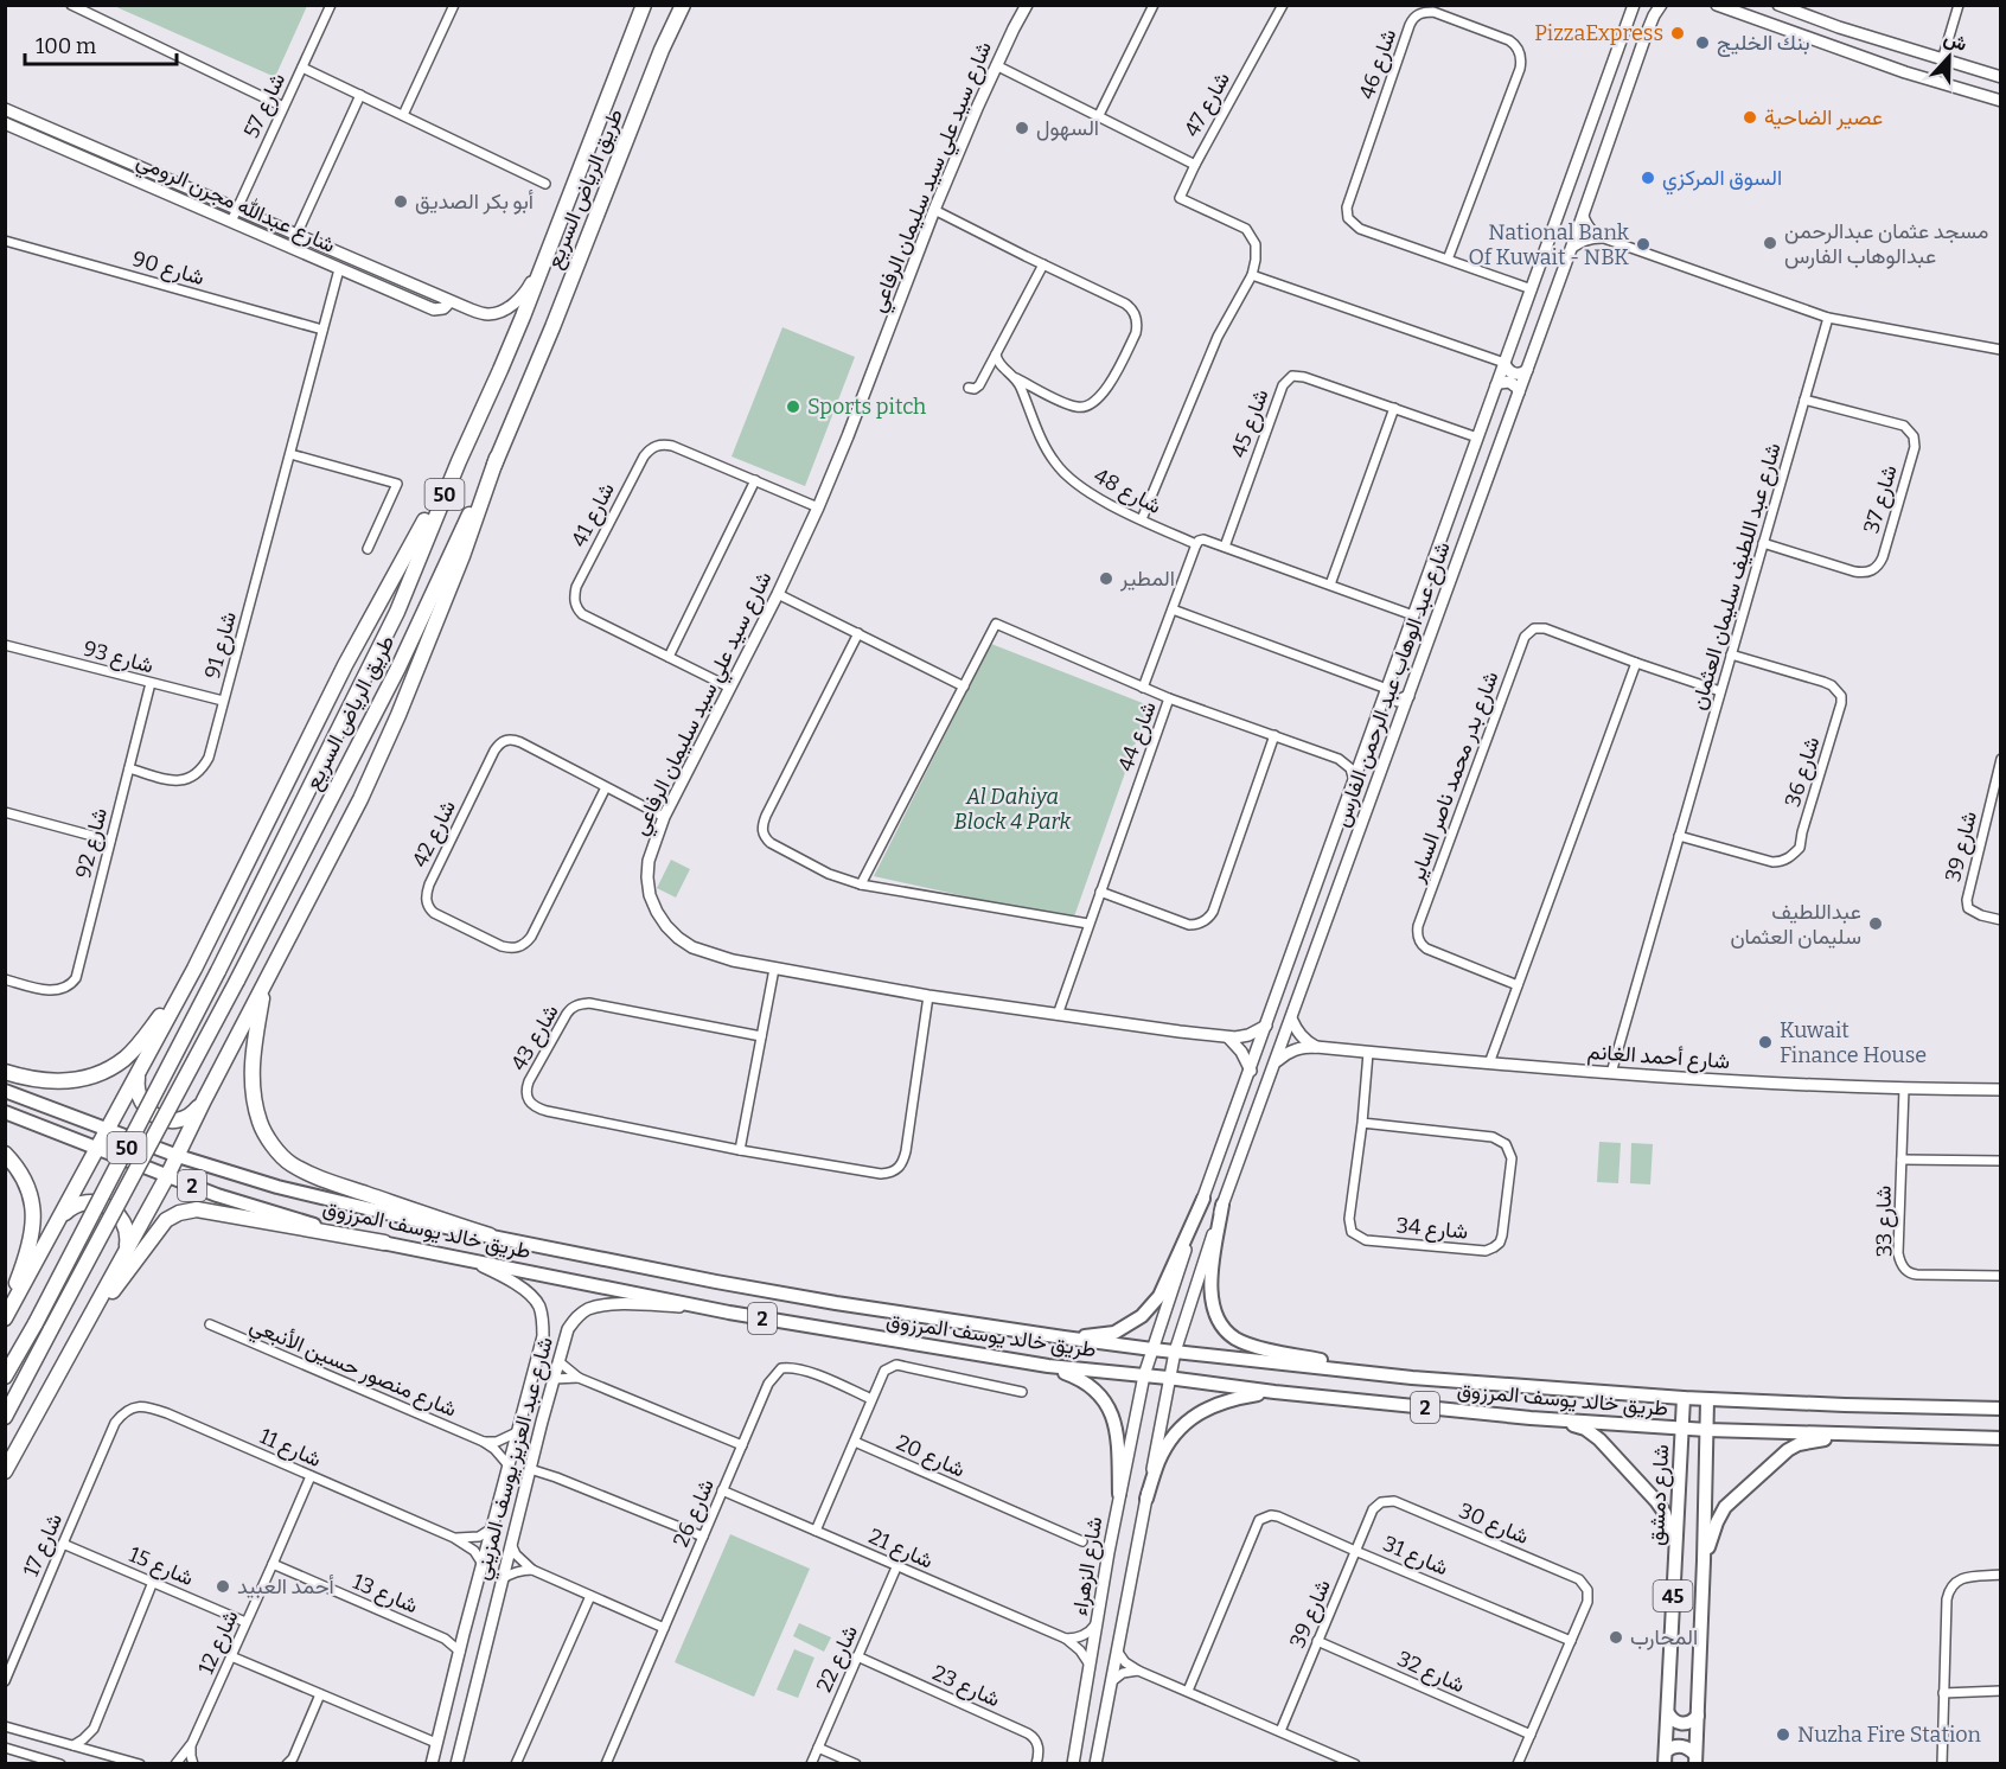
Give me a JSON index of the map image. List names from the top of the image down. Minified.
{"streets":{"highway":["طريق الرياض السريع","50"],"main road":["2","طريق خالد يوسف المرزوق","شارع دمشق","45"],"street":["شارع 46","شارع 47","شارع 57","شارع سيد علي سيد سليمان الرفاعي","شارع عبدالله مجرن الرومي","شارع 90","شارع 45","شارع 48","شارع 37","شارع 41","شارع عبد اللطيف سليمان العثمان","شارع 91","شارع 93","شارع عبد الوهاب عبد الرحمن الفارس","شارع 44","شارع 36","شارع بدر محمد ناصر الساير","شارع 42","شارع 92","شارع 39","شارع 43","شارع أحمد الغانم","شارع 33","شارع 34","شارع منصور حسين الأنبعي","شارع 11","شارع 20","شارع عبد العزيز يوسف المزيني","شارع 26","شارع 30","شارع 17","شارع 21","شارع 31","شارع 15","شارع الزهراء","شارع 13","شارع 12","شارع 22","شارع 32","شارع 23"]},"crossings":[["شارع 46","شارع عبد الوهاب عبد الرحمن الفارس"],["شارع 47","شارع سيد علي سيد سليمان الرفاعي"],["شارع 57","شارع عبدالله مجرن الرومي"],["شارع سيد علي سيد سليمان الرفاعي","شارع 48"],["شارع سيد علي سيد سليمان الرفاعي","شارع 41"],["شارع سيد علي سيد سليمان الرفاعي","شارع عبد الوهاب عبد الرحمن الفارس"],["شارع سيد علي سيد سليمان الرفاعي","شارع 44"],["شارع سيد علي سيد سليمان الرفاعي","شارع 42"],["شارع سيد علي سيد سليمان الرفاعي","شارع 43"],["طريق الرياض السريع","شارع عبدالله مجرن الرومي"],["شارع عبدالله مجرن الرومي","شارع 91"],["شارع 90","شارع 91"],["شارع 45","شارع عبد الوهاب عبد الرحمن الفارس"],["شارع 37","شارع عبد اللطيف سليمان العثمان"],["شارع عبد اللطيف سليمان العثمان","شارع 36"],["شارع عبد اللطيف سليمان العثمان","شارع بدر محمد ناصر الساير"],["شارع عبد اللطيف سليمان العثمان","شارع أحمد الغانم"],["شارع 91","شارع 93"],["شارع 91","شارع 92"],["شارع 93","شارع 92"],["شارع عبد الوهاب عبد الرحمن الفارس","شارع أحمد الغانم"],["شارع عبد الوهاب عبد الرحمن الفارس","طريق خالد يوسف المرزوق"],["شارع عبد الوهاب عبد الرحمن الفارس","شارع الزهراء"],["شارع 39","شارع 30"],["شارع 39","شارع 31"],["شارع 39","شارع 32"],["شارع أحمد الغانم","شارع 33"],["شارع أحمد الغانم","شارع 34"],["طريق خالد يوسف المرزوق","شارع عبد العزيز يوسف المزيني"],["طريق خالد يوسف المرزوق","شارع دمشق"],["طريق خالد يوسف المرزوق","شارع الزهراء"],["طريق خالد يوسف المرزوق","45"],["شارع منصور حسين الأنبعي","شارع عبد العزيز يوسف المزيني"],["شارع 11","شارع عبد العزيز يوسف المزيني"],["شارع 11","شارع 17"],["شارع 11","شارع 12"],["شارع عبد العزيز يوسف المزيني","شارع 13"],["شارع 26","شارع 21"],["شارع 30","شارع 31"],["شارع 17","شارع 15"],["شارع 21","شارع الزهراء"],["شارع 21","شارع 22"],["شارع 15","شارع 12"],["شارع 13","شارع 12"],["شارع 22","شارع 23"]],"parks":["Al Dahiya Block 4 Park"],"places":["PizzaExpress","بنك الخليج","عصير الضاحية","السهول","السوق المركزي","أبو بكر الصديق","مسجد عثمان عبدالرحمن عبدالوهاب الفارس","National Bank Of Kuwait - NBK","Sports pitch","المطير","عبداللطيف سليمان العثمان","Kuwait Finance House","أحمد العبيد","المحارب","Nuzha Fire Station"],"scale_bar":"100 m","north":"top"}
